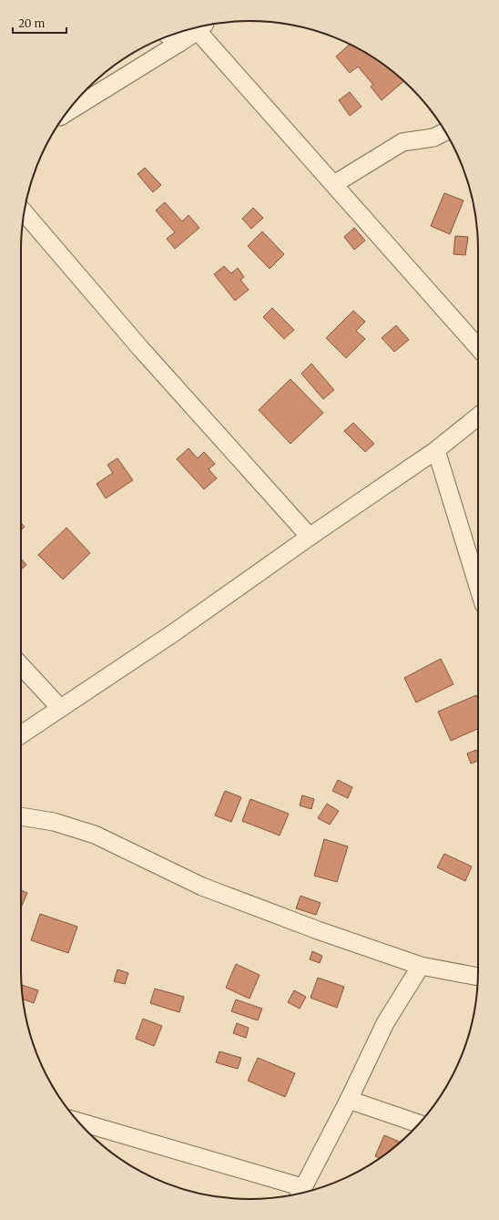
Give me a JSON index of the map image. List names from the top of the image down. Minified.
{"scale_bar":"20 m"}
